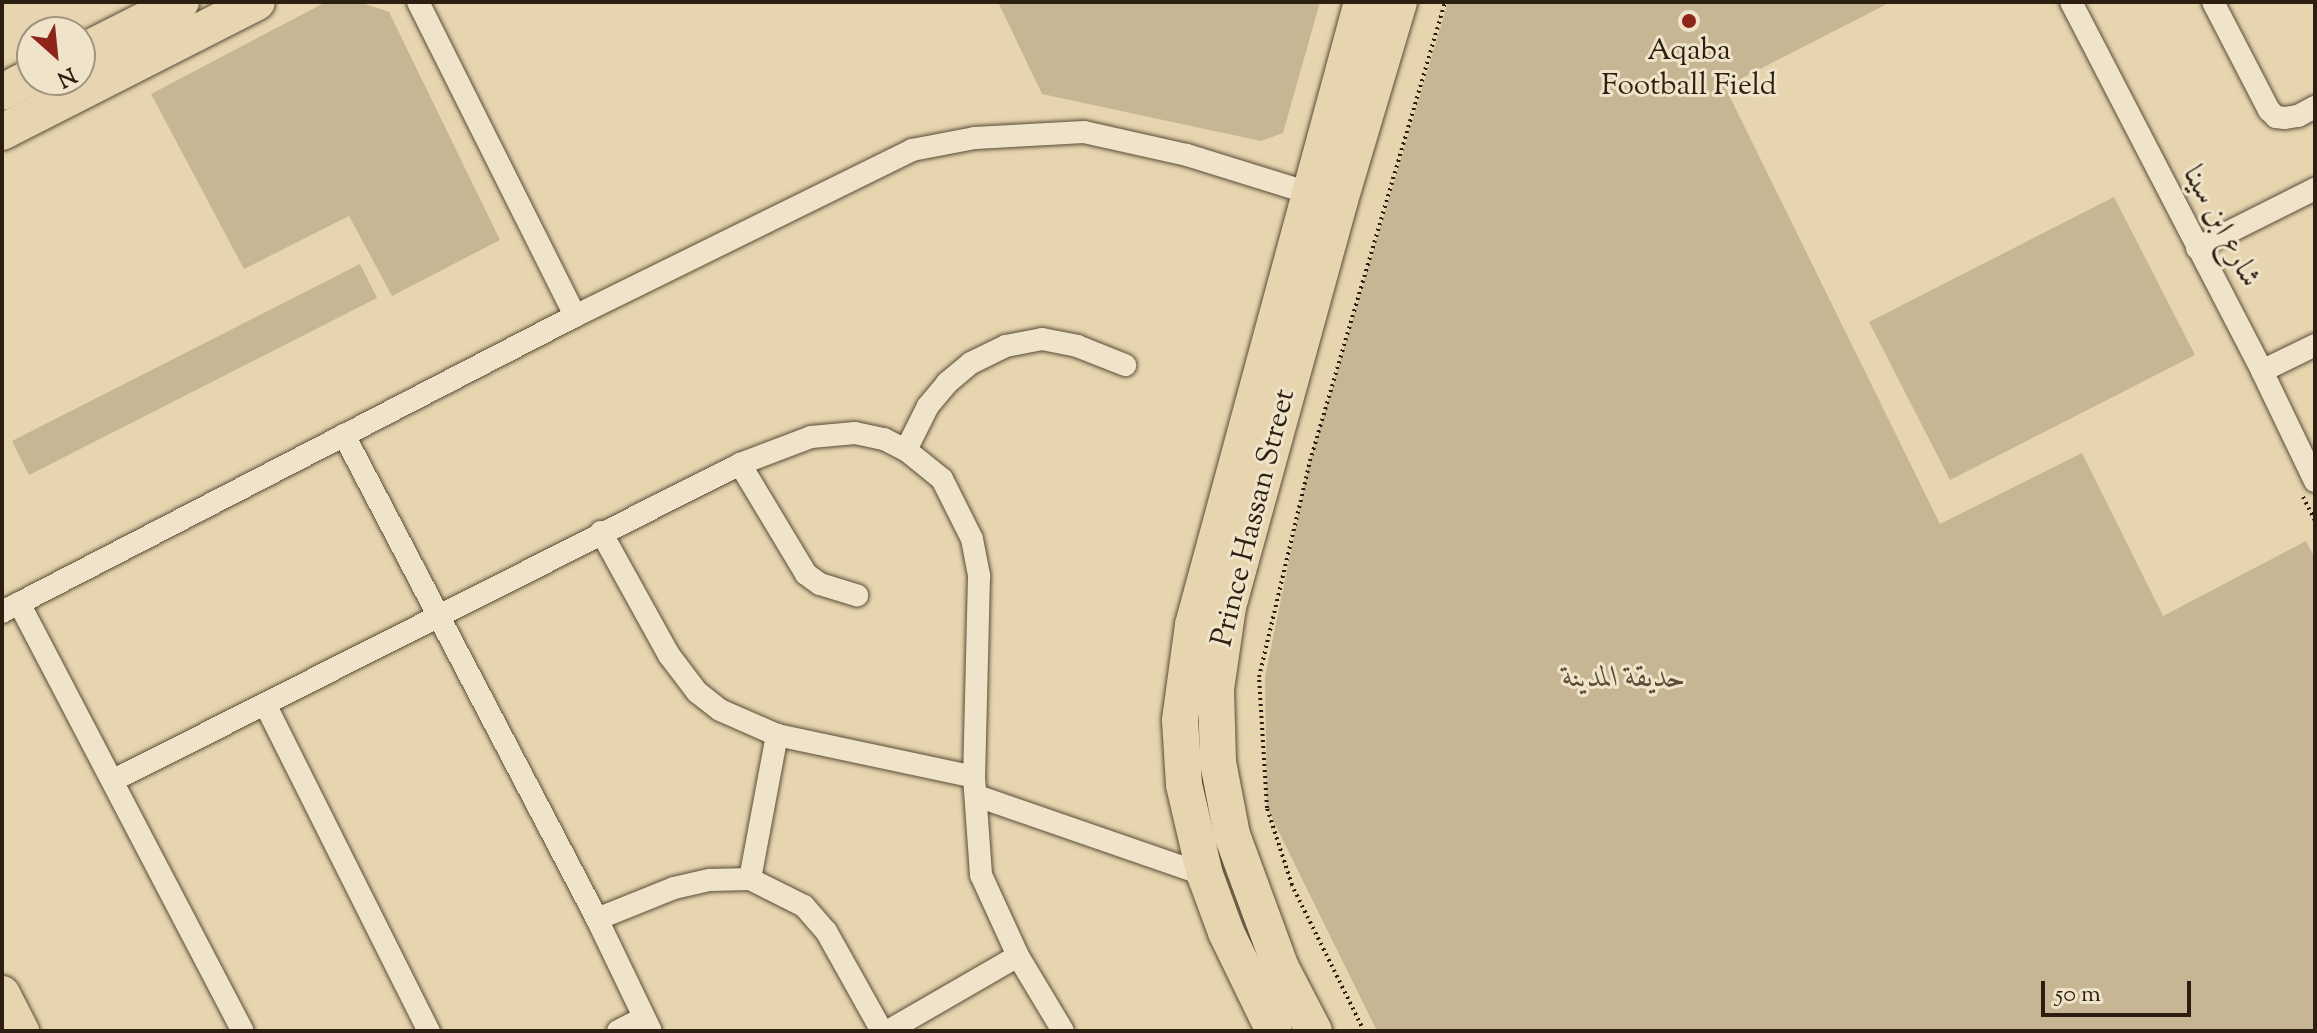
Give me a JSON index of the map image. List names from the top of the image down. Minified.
{"streets":{"main road":["Prince Hassan Street"],"street":["شارع ابن سينا"]},"parks":["حديقة المدينة"],"places":["Aqaba Football Field"],"scale_bar":"50 m","north":"bottom right"}
